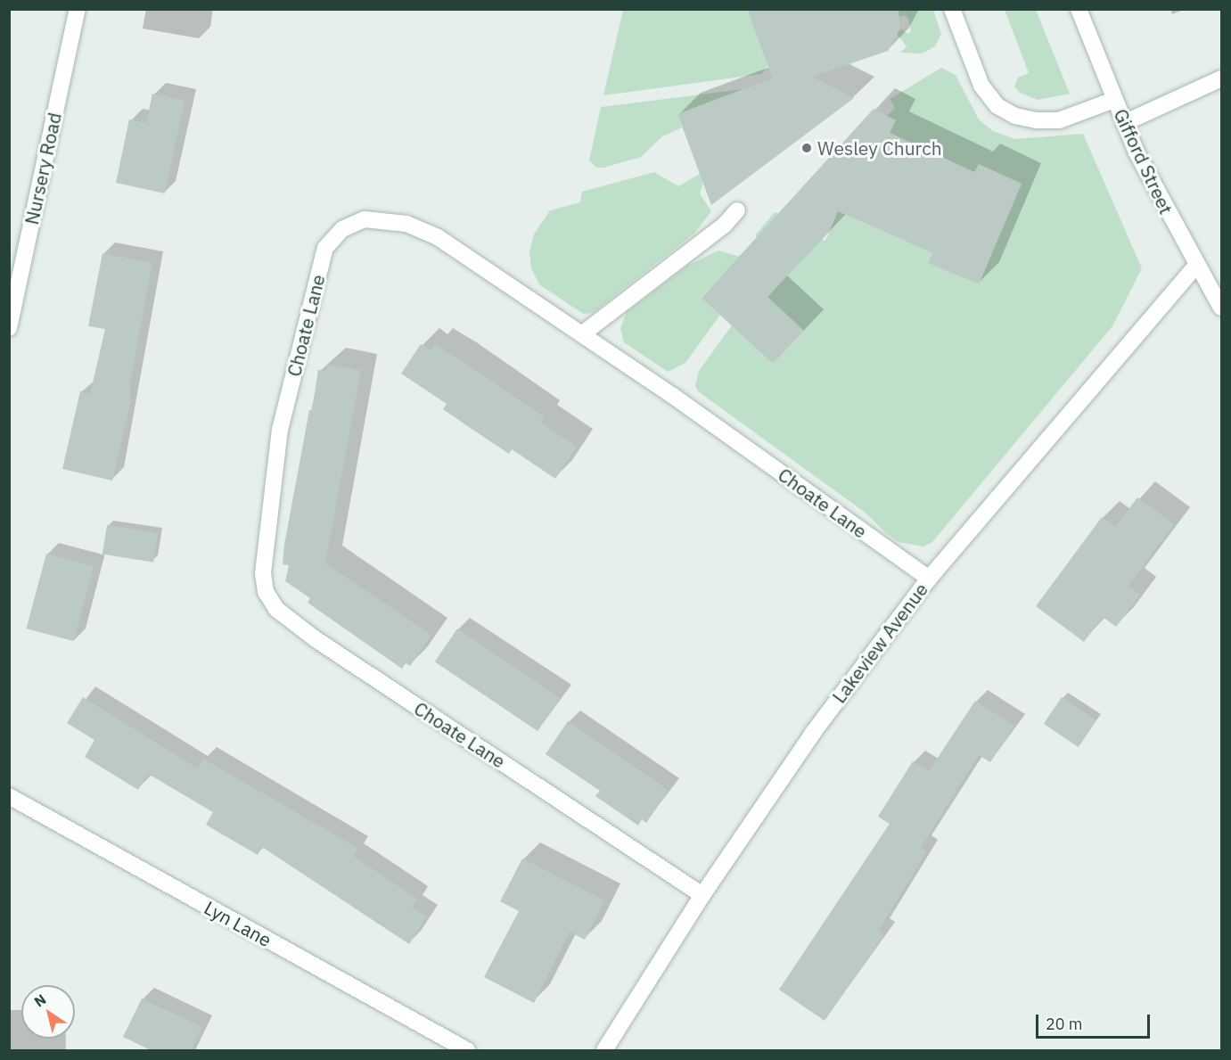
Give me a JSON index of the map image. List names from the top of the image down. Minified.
{"streets":{"street":["Gifford Street","Nursery Road","Choate Lane","Lakeview Avenue","Lyn Lane"]},"crossings":[["Gifford Street","Lakeview Avenue"],["Choate Lane","Lakeview Avenue"]],"places":["Wesley Church"],"scale_bar":"20 m","north":"top left"}
